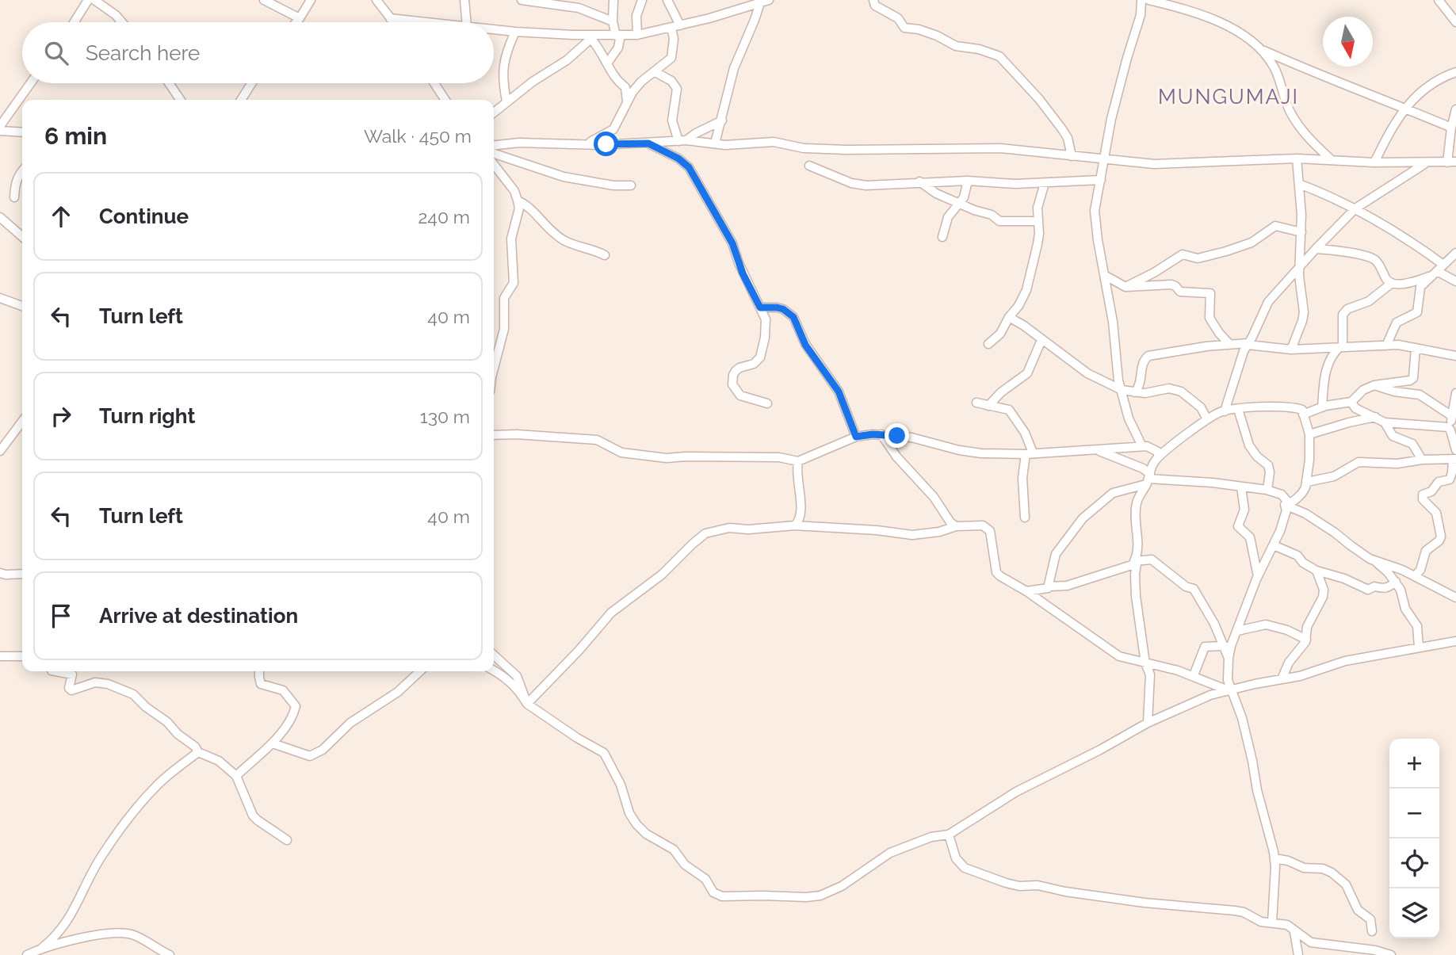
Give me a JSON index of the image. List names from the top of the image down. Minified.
{"districts":["MUNGUMAJI"],"north":"bottom","page":{"search":"Search here","heading":["6 min","Walk · 450 m"],"list":[["Continue","240 m"],["Turn left","40 m"],["Turn right","130 m"],["Turn left","40 m"],"Arrive at destination"],"map_buttons":["+","−"]}}
